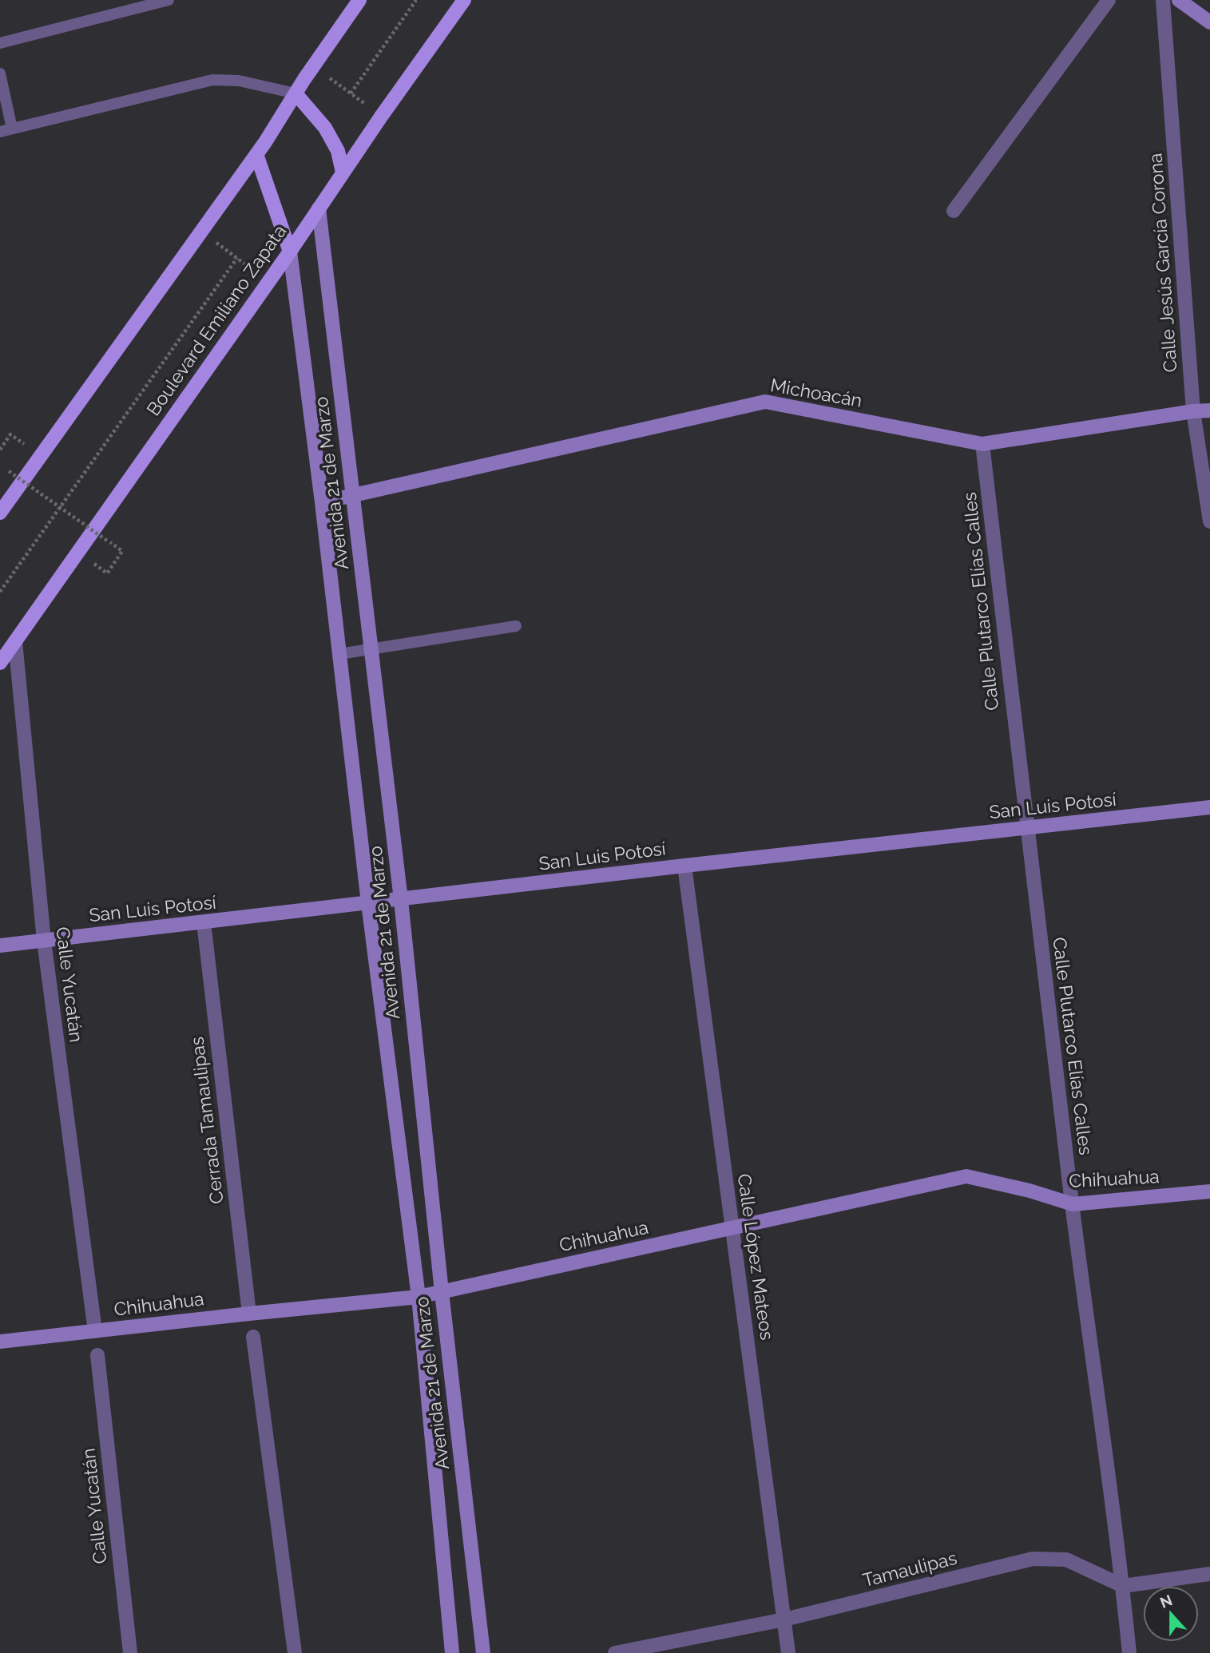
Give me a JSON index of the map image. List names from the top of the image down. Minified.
{"streets":{"main road":["Boulevard Emiliano Zapata"],"street":["Calle Jesús García Corona","Michoacán","Avenida 21 de Marzo","Calle Plutarco Elías Calles","San Luis Potosí","Calle Yucatán","Cerrada Tamaulipas","Chihuahua","Calle López Mateos","Tamaulipas"]},"crossings":[["Calle Jesús García Corona","Michoacán"],["Boulevard Emiliano Zapata","Avenida 21 de Marzo"],["Boulevard Emiliano Zapata","Calle Yucatán"],["Michoacán","Avenida 21 de Marzo"],["Michoacán","Calle Plutarco Elías Calles"],["Avenida 21 de Marzo","San Luis Potosí"],["Avenida 21 de Marzo","Chihuahua"],["Calle Plutarco Elías Calles","San Luis Potosí"],["Calle Plutarco Elías Calles","Chihuahua"],["Calle Plutarco Elías Calles","Tamaulipas"],["San Luis Potosí","Calle Yucatán"],["San Luis Potosí","Cerrada Tamaulipas"],["San Luis Potosí","Calle López Mateos"],["Calle Yucatán","Chihuahua"],["Cerrada Tamaulipas","Chihuahua"],["Chihuahua","Calle López Mateos"],["Calle López Mateos","Tamaulipas"]],"north":"top"}
